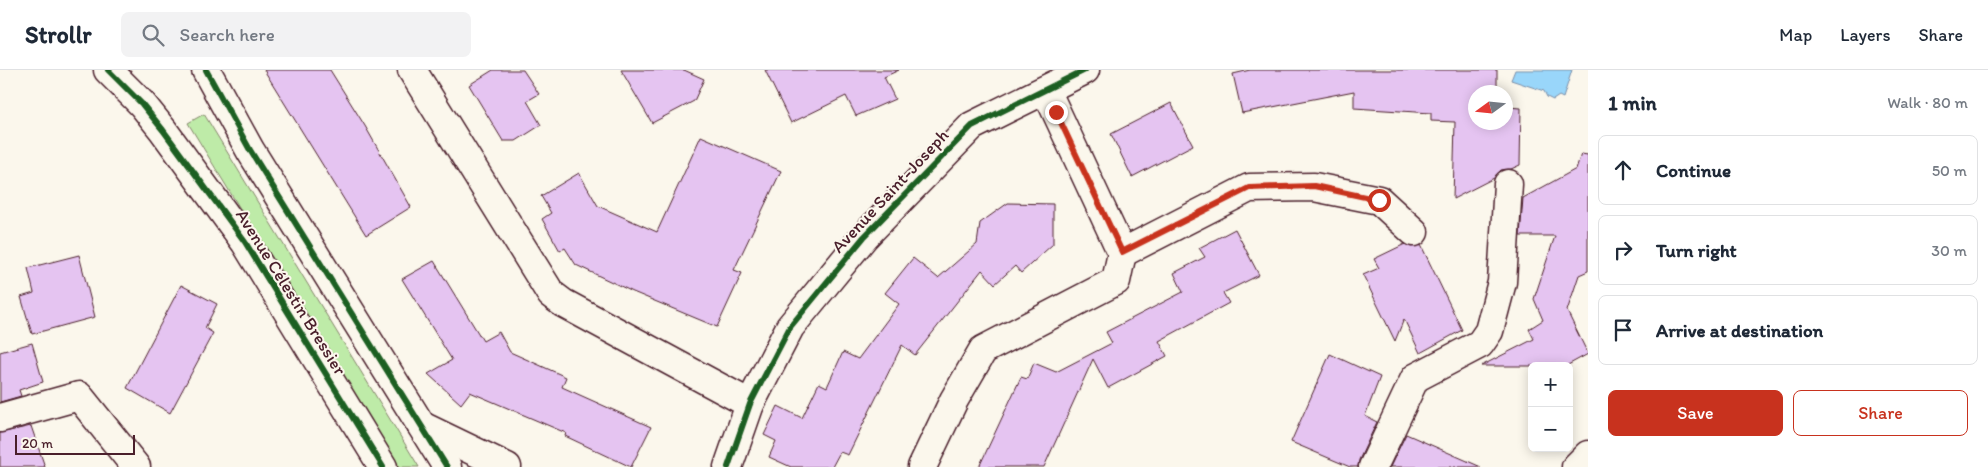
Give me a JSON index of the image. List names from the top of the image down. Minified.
{"streets":{"street":["Avenue Saint-Joseph","Avenue Célestin Bressier"]},"scale_bar":"20 m","north":"left","page":{"header":"Strollr","search":"Search here","nav":["Map","Layers","Share"],"heading":["1 min","Walk · 80 m"],"list":[["Continue","50 m"],["Turn right","30 m"],"Arrive at destination"],"map_buttons":["+","−"],"buttons":["Save","Share"],"scale":"20 m"}}
